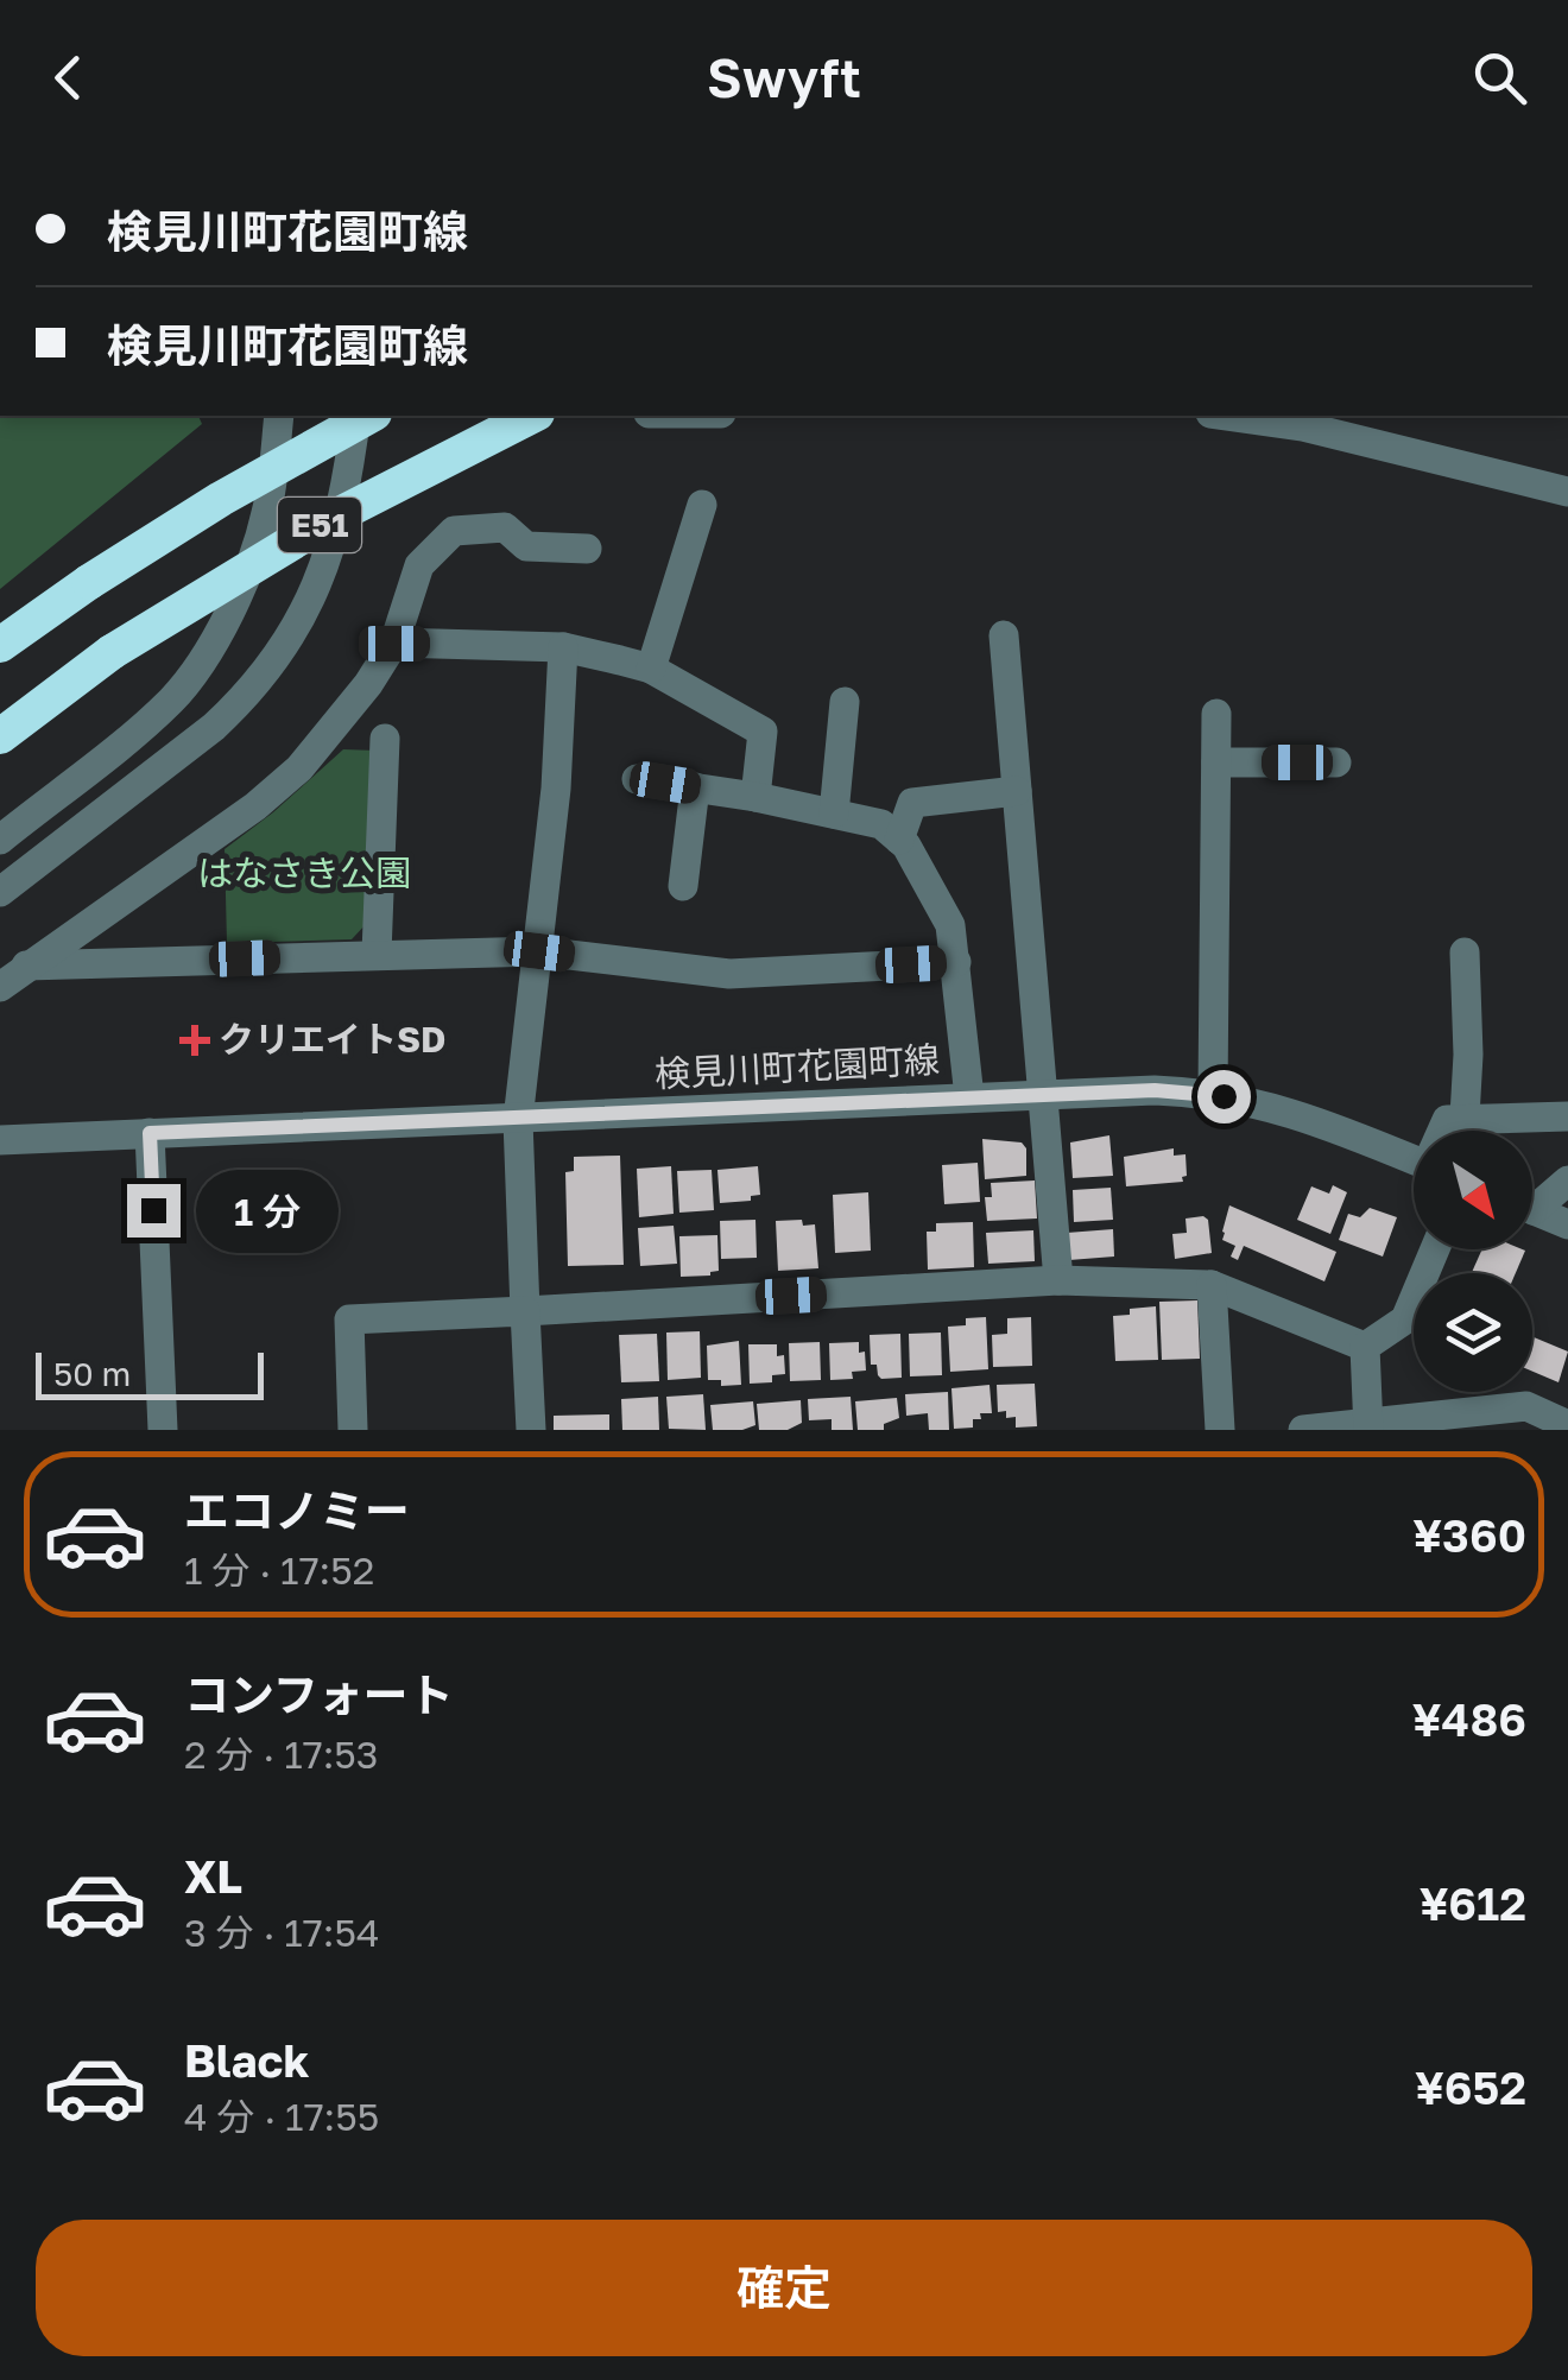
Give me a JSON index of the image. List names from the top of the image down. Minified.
{"streets":{"highway":["E51"],"street":["検見川町花園町線"]},"parks":["はなさき公園"],"places":{"health":["クリエイトSD"]},"scale_bar":"50 m","north":"bottom right","page":{"header":"Swyft","banner":["検見川町花園町線","検見川町花園町線"],"bubble":"1 分","scale":"50 m","list":[{"name":"エコノミー","note":"1 分 · 17:52","value":"¥360"},{"name":"コンフォート","note":"2 分 · 17:53","value":"¥486"},{"name":"XL","note":"3 分 · 17:54","value":"¥612"},{"name":"Black","note":"4 分 · 17:55","value":"¥652"}],"buttons":"確定"}}
